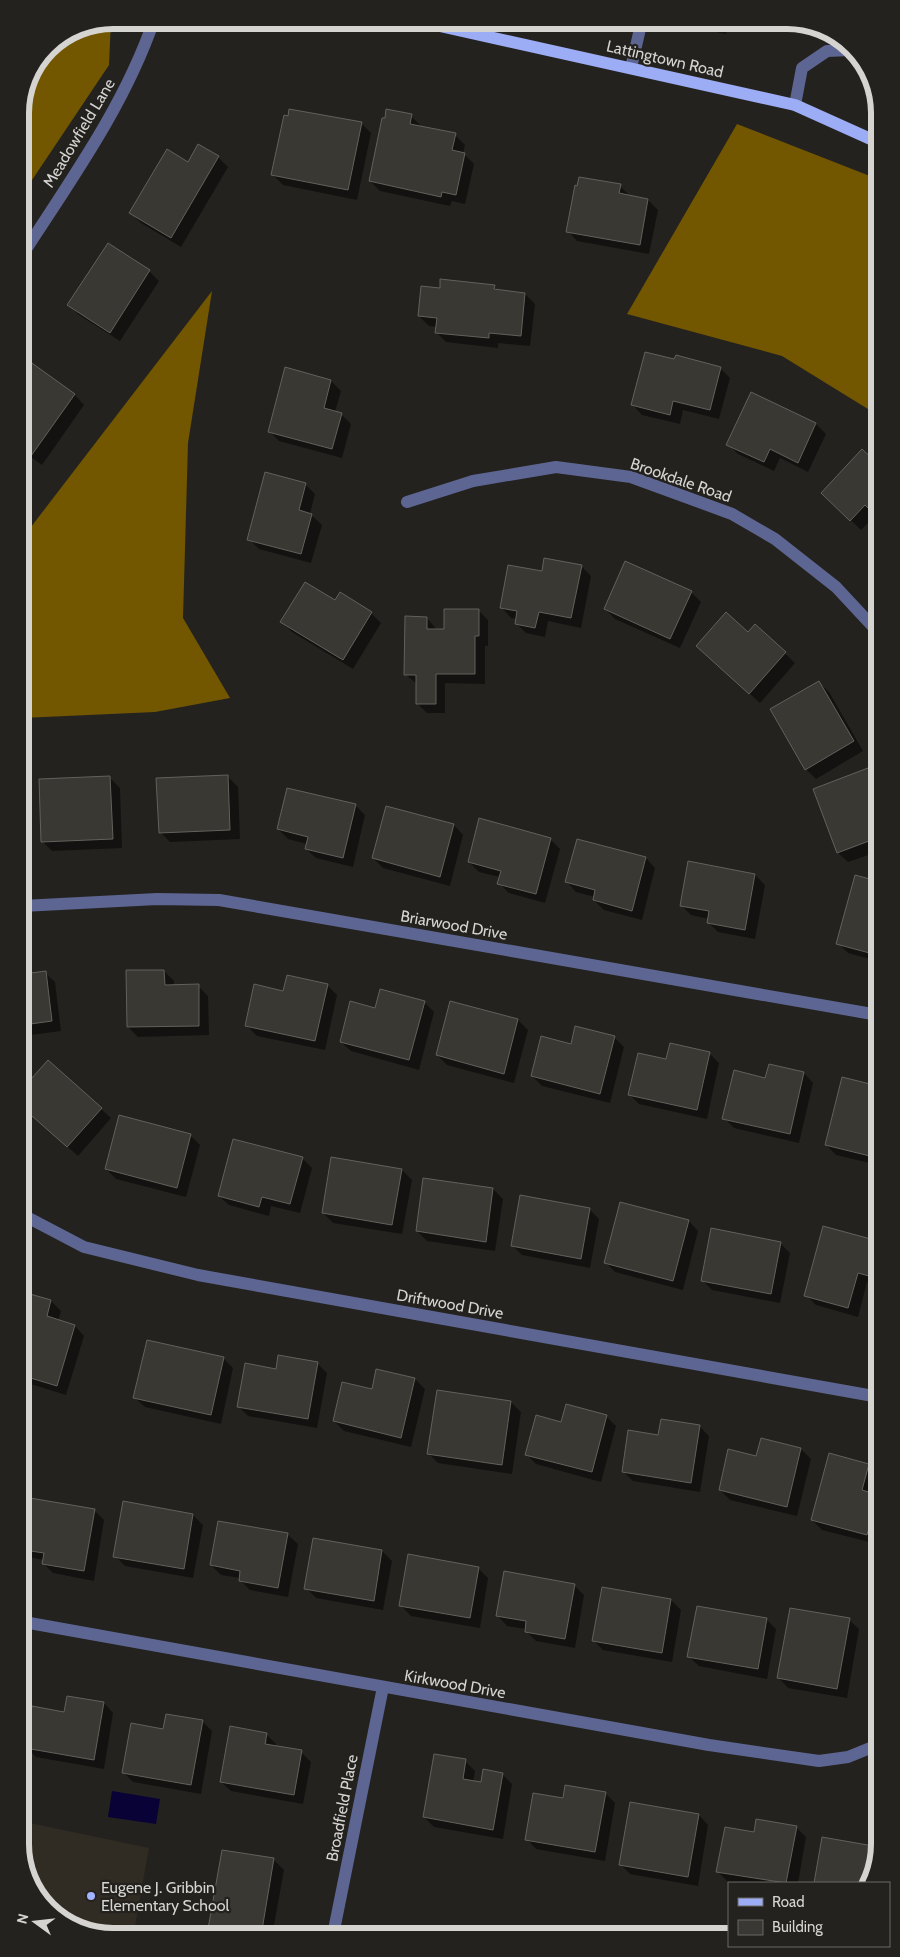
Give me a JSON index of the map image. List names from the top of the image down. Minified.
{"streets":{"main road":["Lattingtown Road"],"street":["Meadowfield Lane","Brookdale Road","Briarwood Drive","Driftwood Drive","Kirkwood Drive","Broadfield Place"]},"crossings":[["Kirkwood Drive","Broadfield Place"]],"places":["Eugene J. Gribbin Elementary School"],"legend":["Road","Building"],"north":"left"}
